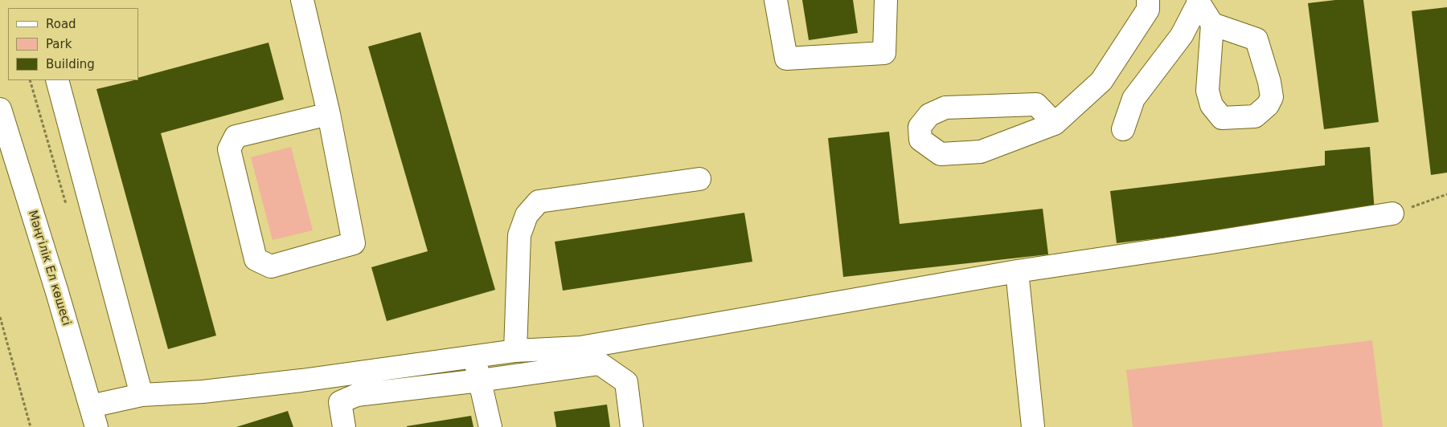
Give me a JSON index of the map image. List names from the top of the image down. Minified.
{"streets":{"street":["Мәңгілік Ел көшесі"]},"legend":["Road","Park","Building"]}
